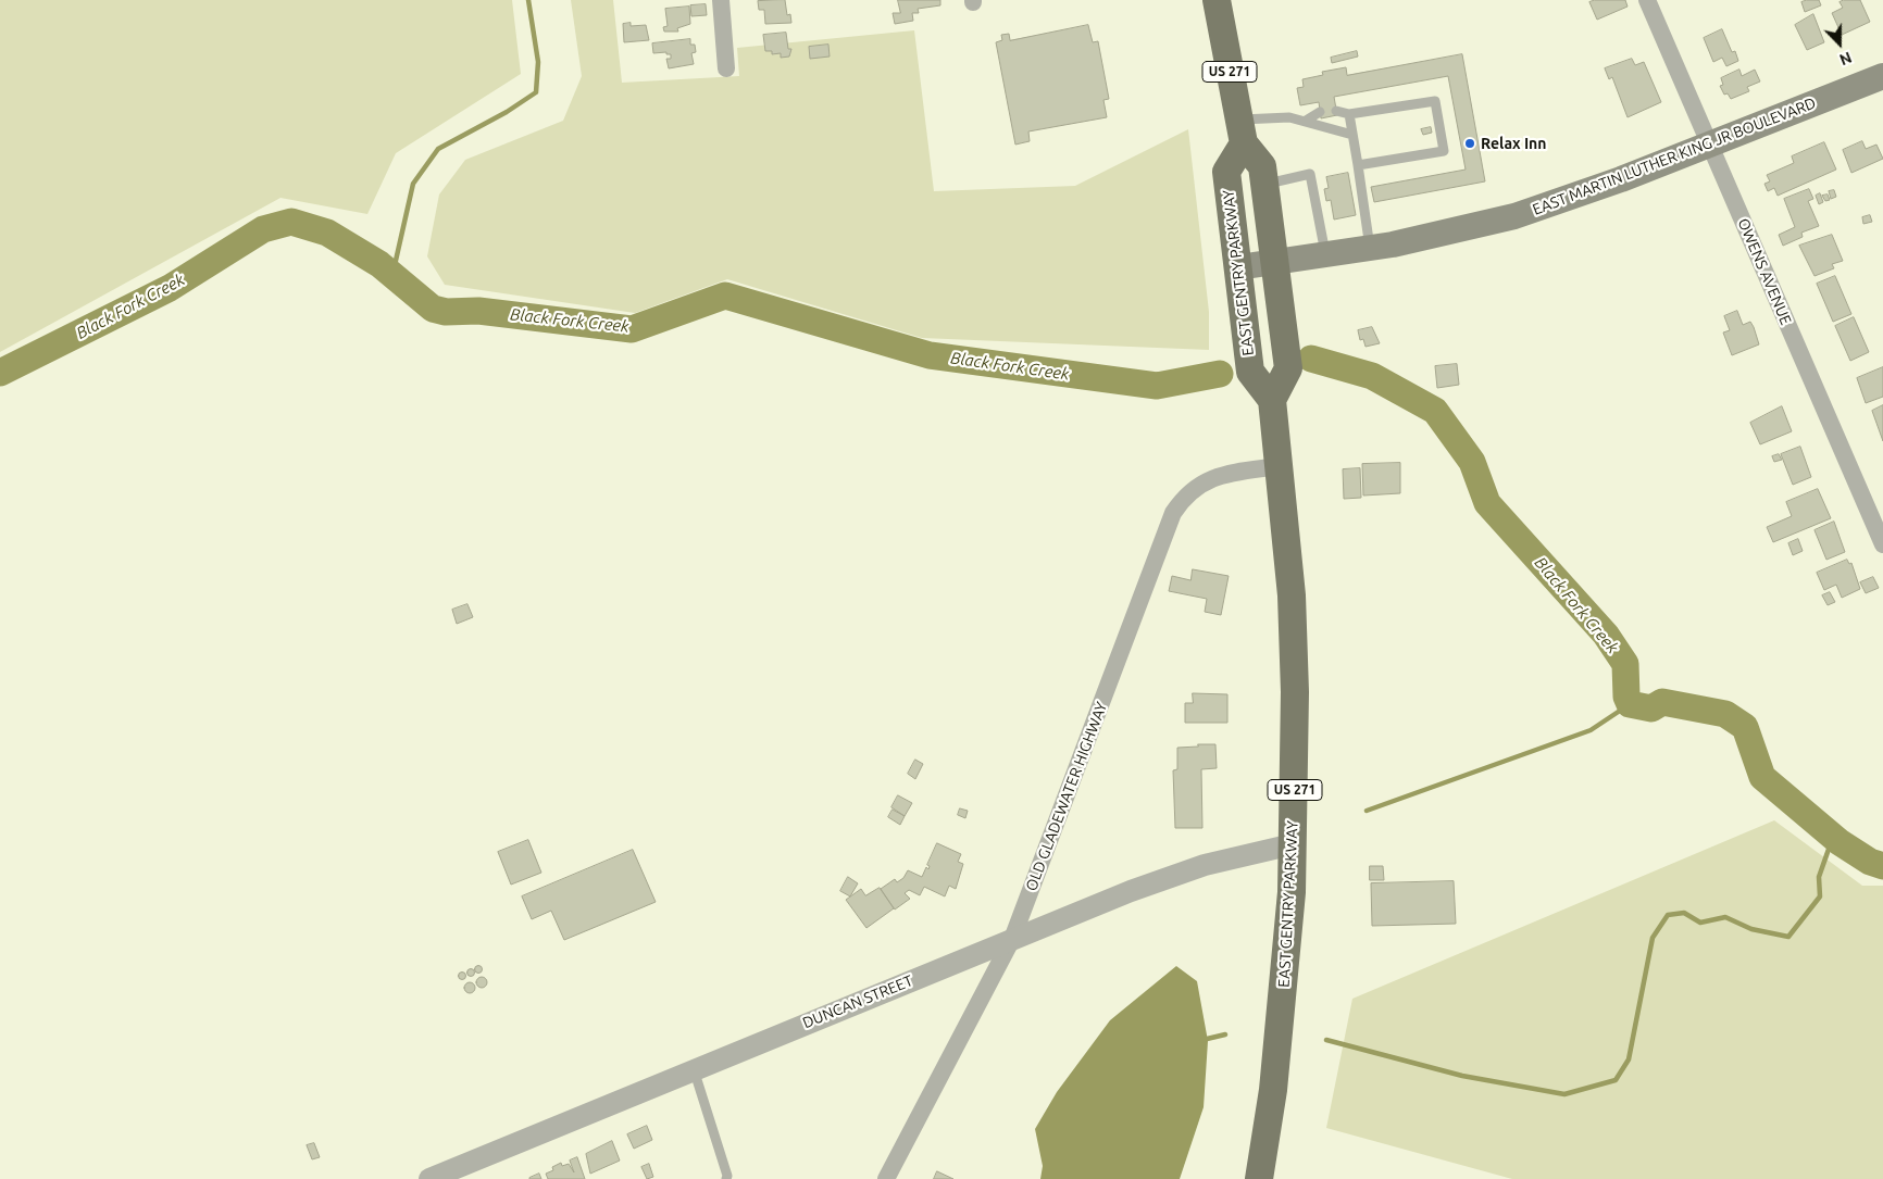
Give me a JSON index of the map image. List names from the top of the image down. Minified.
{"streets":{"main road":["US 271","EAST MARTIN LUTHER KING JR BOULEVARD","EAST GENTRY PARKWAY"],"street":["OWENS AVENUE","OLD GLADEWATER HIGHWAY","DUNCAN STREET"]},"crossings":[["US 271","EAST MARTIN LUTHER KING JR BOULEVARD"],["US 271","EAST GENTRY PARKWAY"],["EAST MARTIN LUTHER KING JR BOULEVARD","OWENS AVENUE"],["EAST MARTIN LUTHER KING JR BOULEVARD","EAST GENTRY PARKWAY"],["EAST GENTRY PARKWAY","OLD GLADEWATER HIGHWAY"],["EAST GENTRY PARKWAY","DUNCAN STREET"],["OLD GLADEWATER HIGHWAY","DUNCAN STREET"]],"water":["Black Fork Creek"],"places":["Relax Inn"],"north":"bottom"}
